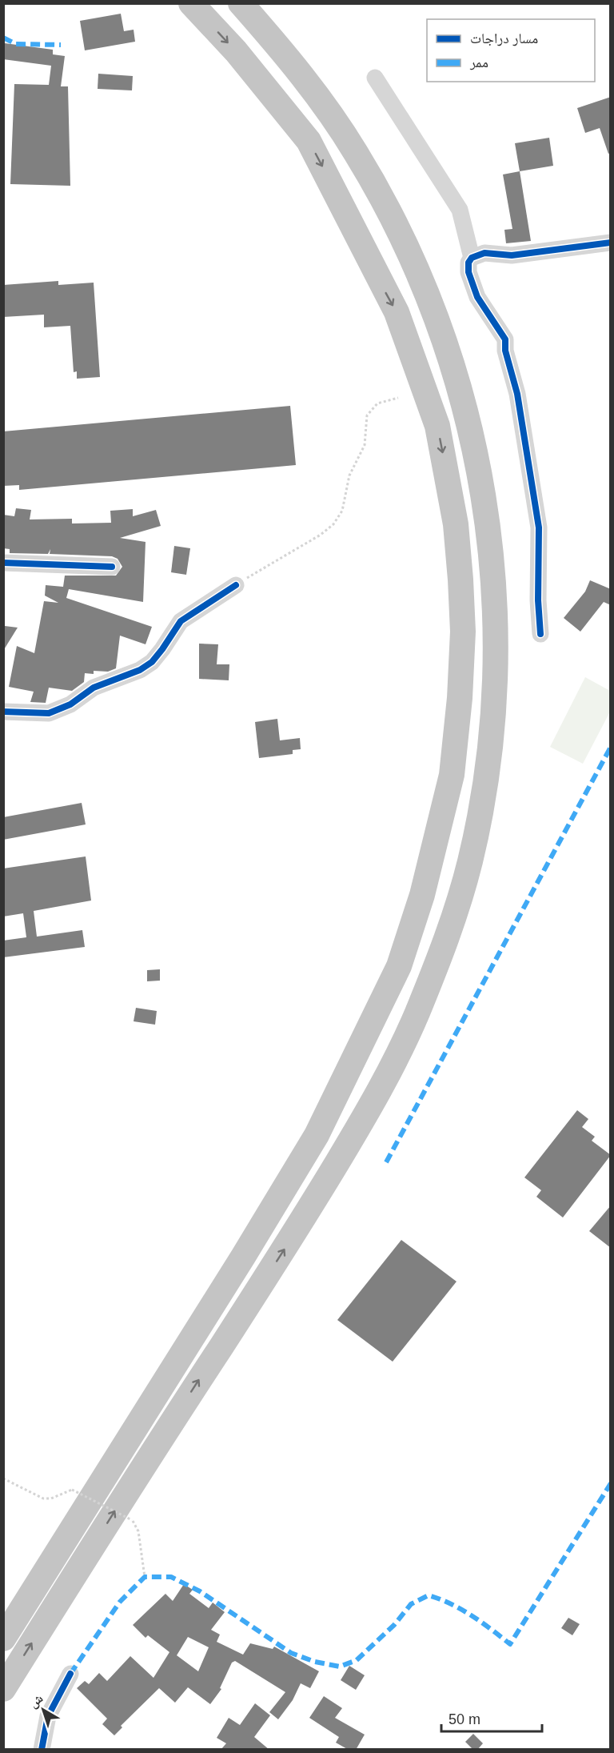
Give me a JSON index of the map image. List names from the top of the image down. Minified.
{"legend":["مسار دراجات","ممر"],"scale_bar":"50 m","north":"top left"}
